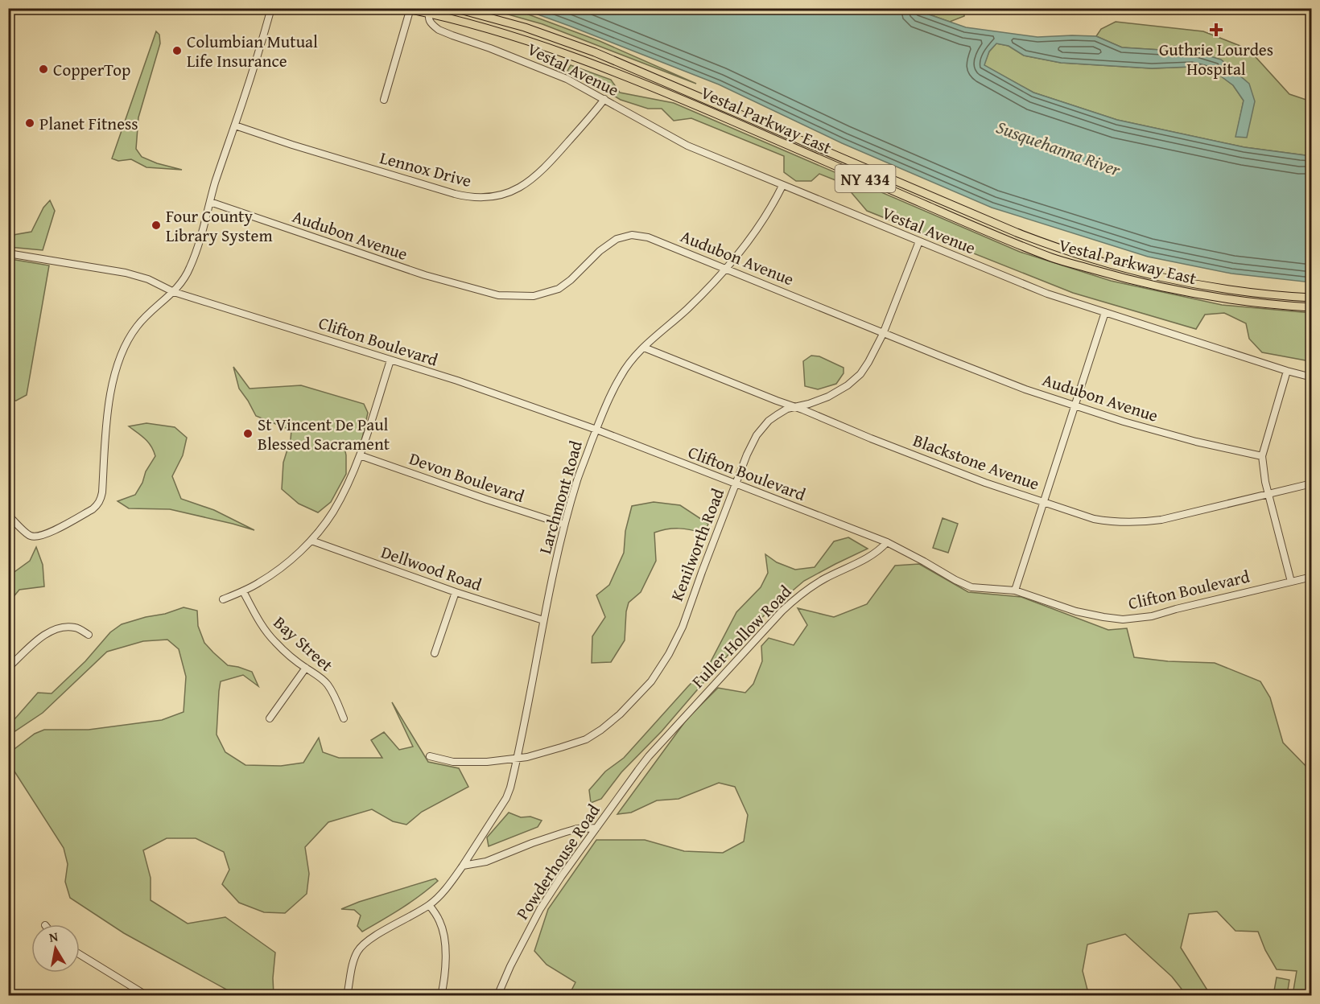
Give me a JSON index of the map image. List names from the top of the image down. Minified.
{"streets":{"main road":["Vestal Parkway East","NY 434"],"street":["Vestal Avenue","Lennox Drive","Audubon Avenue","Clifton Boulevard","Blackstone Avenue","Devon Boulevard","Larchmont Road","Kenilworth Road","Dellwood Road","Fuller Hollow Road","Bay Street","Powderhouse Road"]},"crossings":[["Vestal Avenue","Vestal Parkway East"],["Vestal Avenue","Lennox Drive"],["Vestal Avenue","Larchmont Road"],["Vestal Avenue","Kenilworth Road"],["Audubon Avenue","Larchmont Road"],["Audubon Avenue","Kenilworth Road"],["Clifton Boulevard","Larchmont Road"],["Clifton Boulevard","Kenilworth Road"],["Clifton Boulevard","Fuller Hollow Road"],["Blackstone Avenue","Larchmont Road"],["Blackstone Avenue","Kenilworth Road"],["Devon Boulevard","Larchmont Road"],["Larchmont Road","Kenilworth Road"],["Larchmont Road","Dellwood Road"],["Fuller Hollow Road","Powderhouse Road"]],"water":["Susquehanna River"],"places":{"health":["Guthrie Lourdes Hospital"],"other":["Columbian Mutual Life Insurance","CopperTop","Planet Fitness","Four County Library System","St Vincent De Paul Blessed Sacrament"]},"north":"top"}
